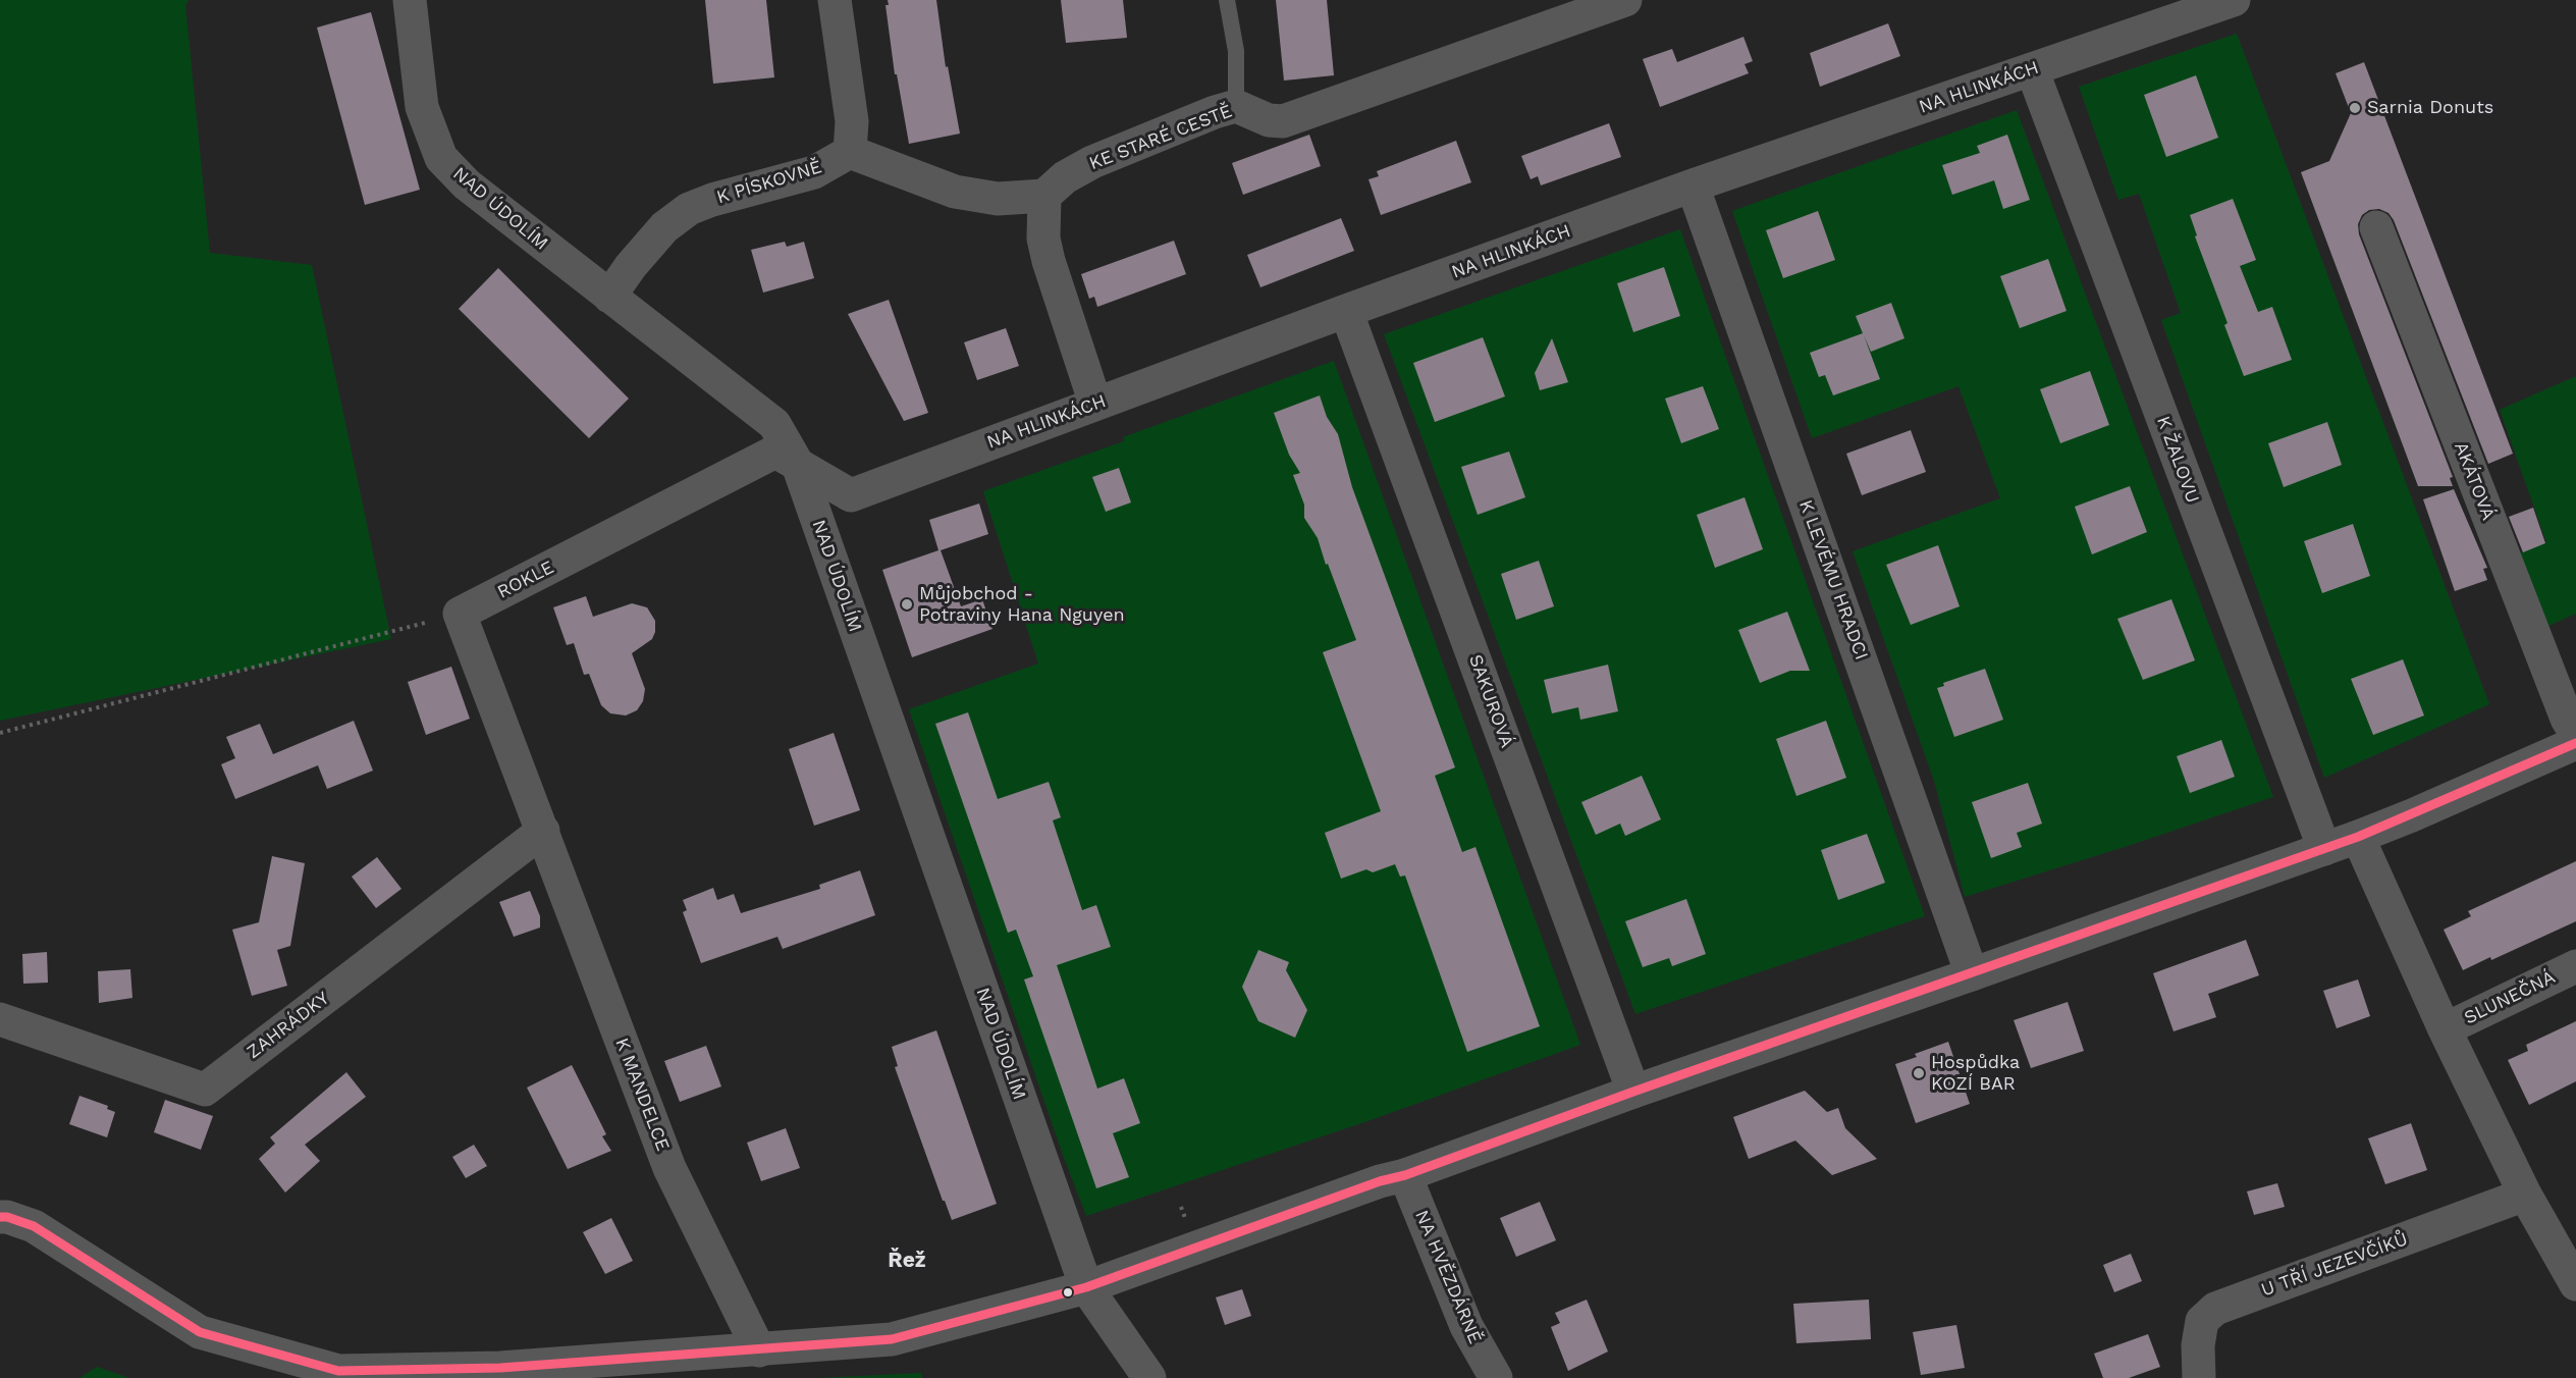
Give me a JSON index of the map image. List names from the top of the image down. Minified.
{"streets":{"street":["NA HLINKÁCH","KE STARÉ CESTĚ","K PÍSKOVNĚ","NAD ÚDOLÍM","K ŽALOVU","AKÁTOVÁ","ROKLE","K LEVÉMU HRADCI","SAKUROVÁ","SLUNEČNÁ","ZAHRÁDKY","K MANDELCE","U TŘÍ JEZEVČÍKŮ","NA HVĚZDÁRNĚ"]},"crossings":[["NA HLINKÁCH","NAD ÚDOLÍM"],["NA HLINKÁCH","K ŽALOVU"],["NA HLINKÁCH","ROKLE"],["NA HLINKÁCH","K LEVÉMU HRADCI"],["NA HLINKÁCH","SAKUROVÁ"],["K PÍSKOVNĚ","NAD ÚDOLÍM"],["NAD ÚDOLÍM","ROKLE"],["ZAHRÁDKY","K MANDELCE"]],"districts":["Řež"],"places":["Sarnia Donuts","Můjobchod - Potraviny Hana Nguyen","Hospůdka KOZÍ BAR"]}
